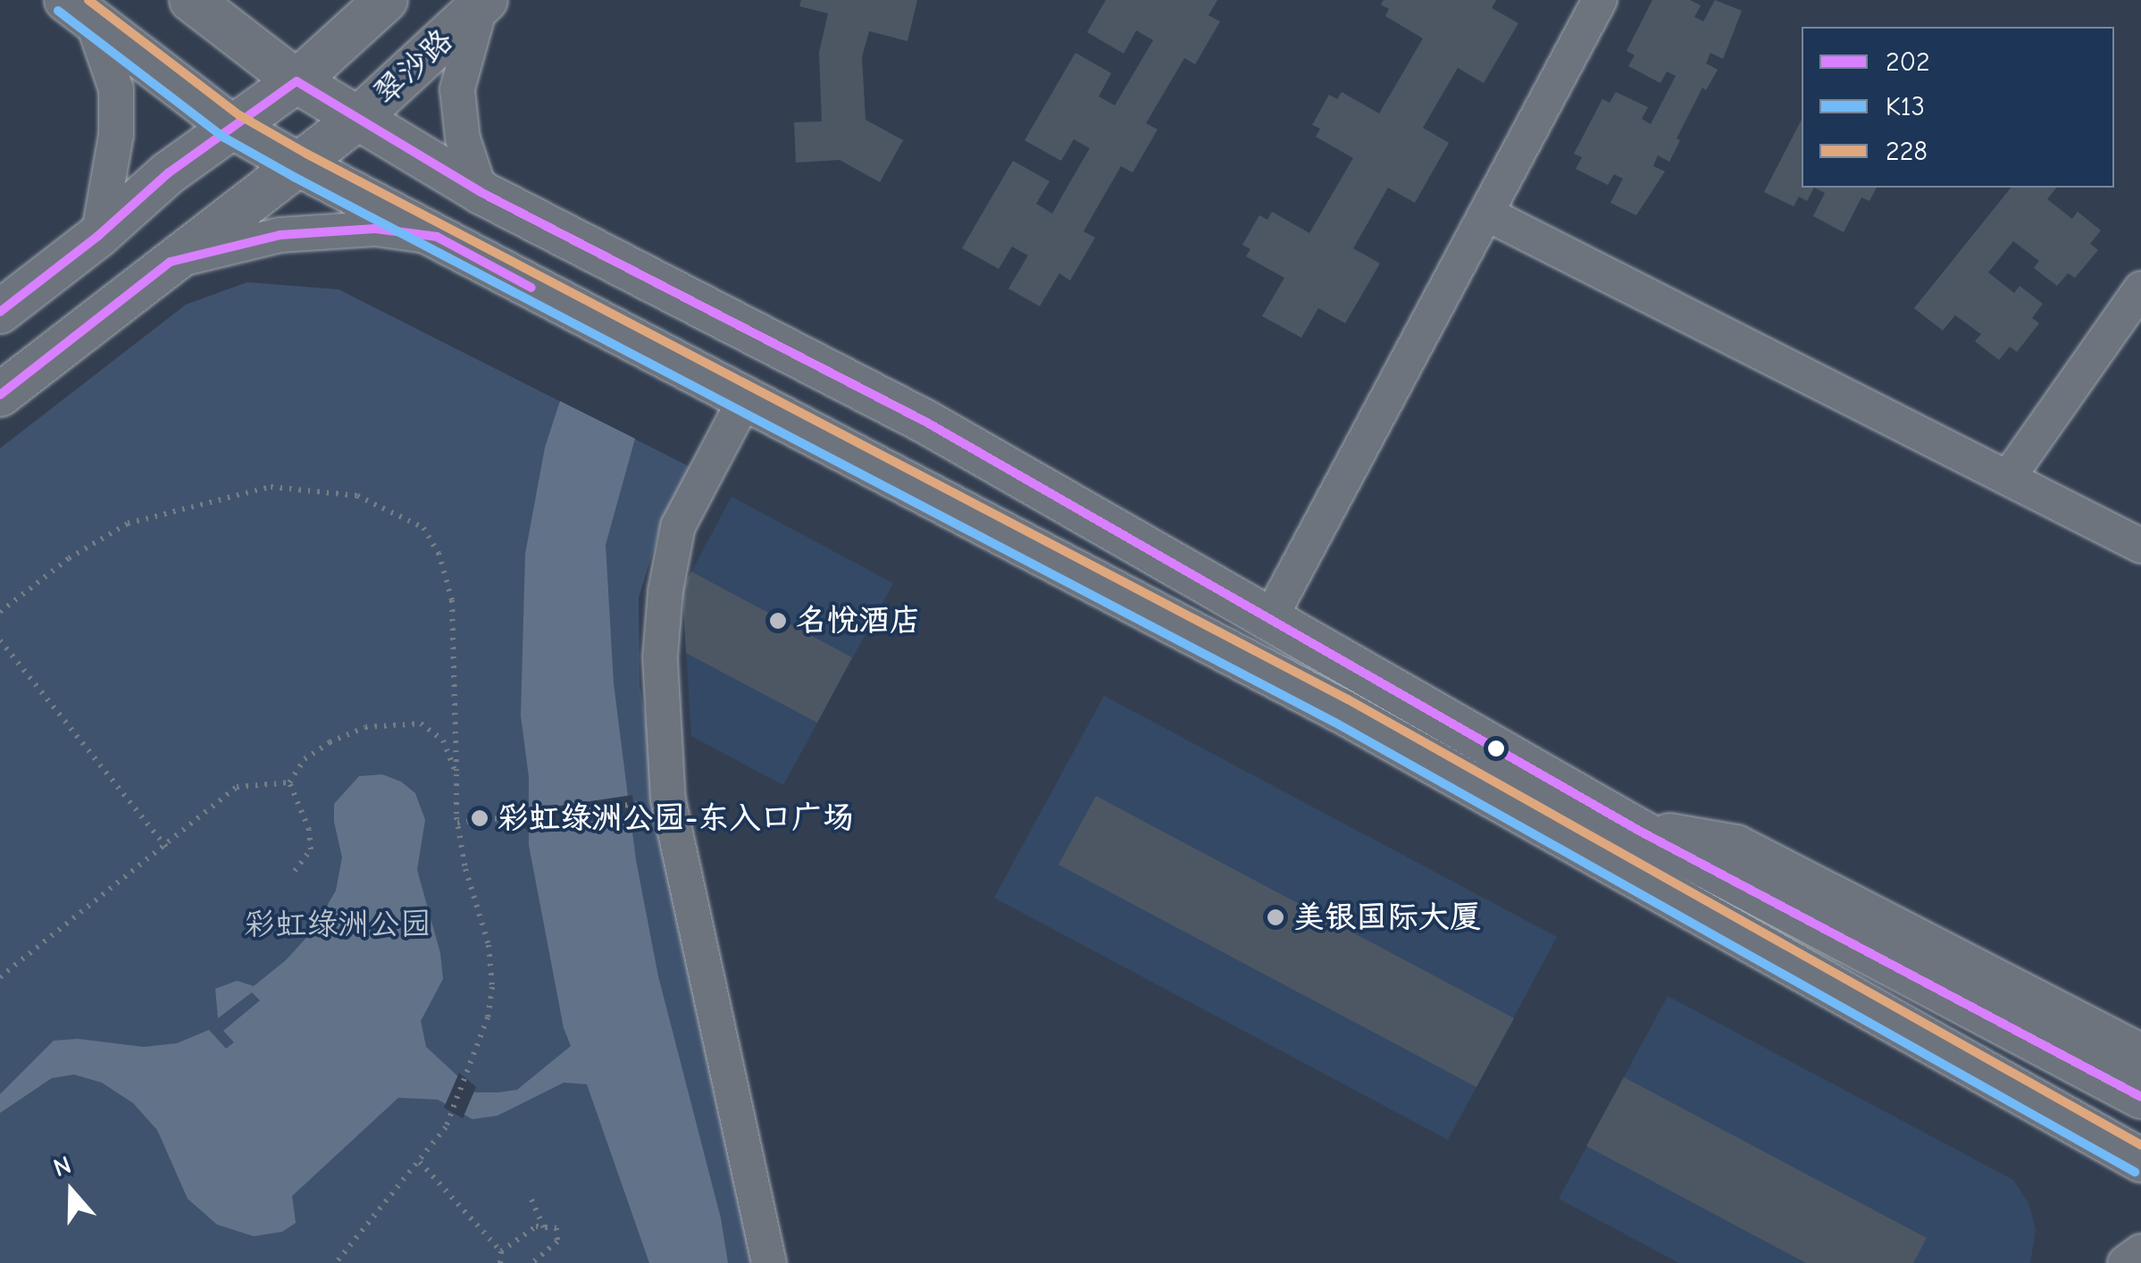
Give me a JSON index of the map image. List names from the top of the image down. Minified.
{"streets":{"main road":["翠沙路"]},"parks":["彩虹绿洲公园"],"places":["名悦酒店","彩虹绿洲公园-东入口广场","美银国际大厦"],"lines":["transit line 228","transit line K13","transit line 202"],"legend":["202","K13","228"],"north":"top"}
